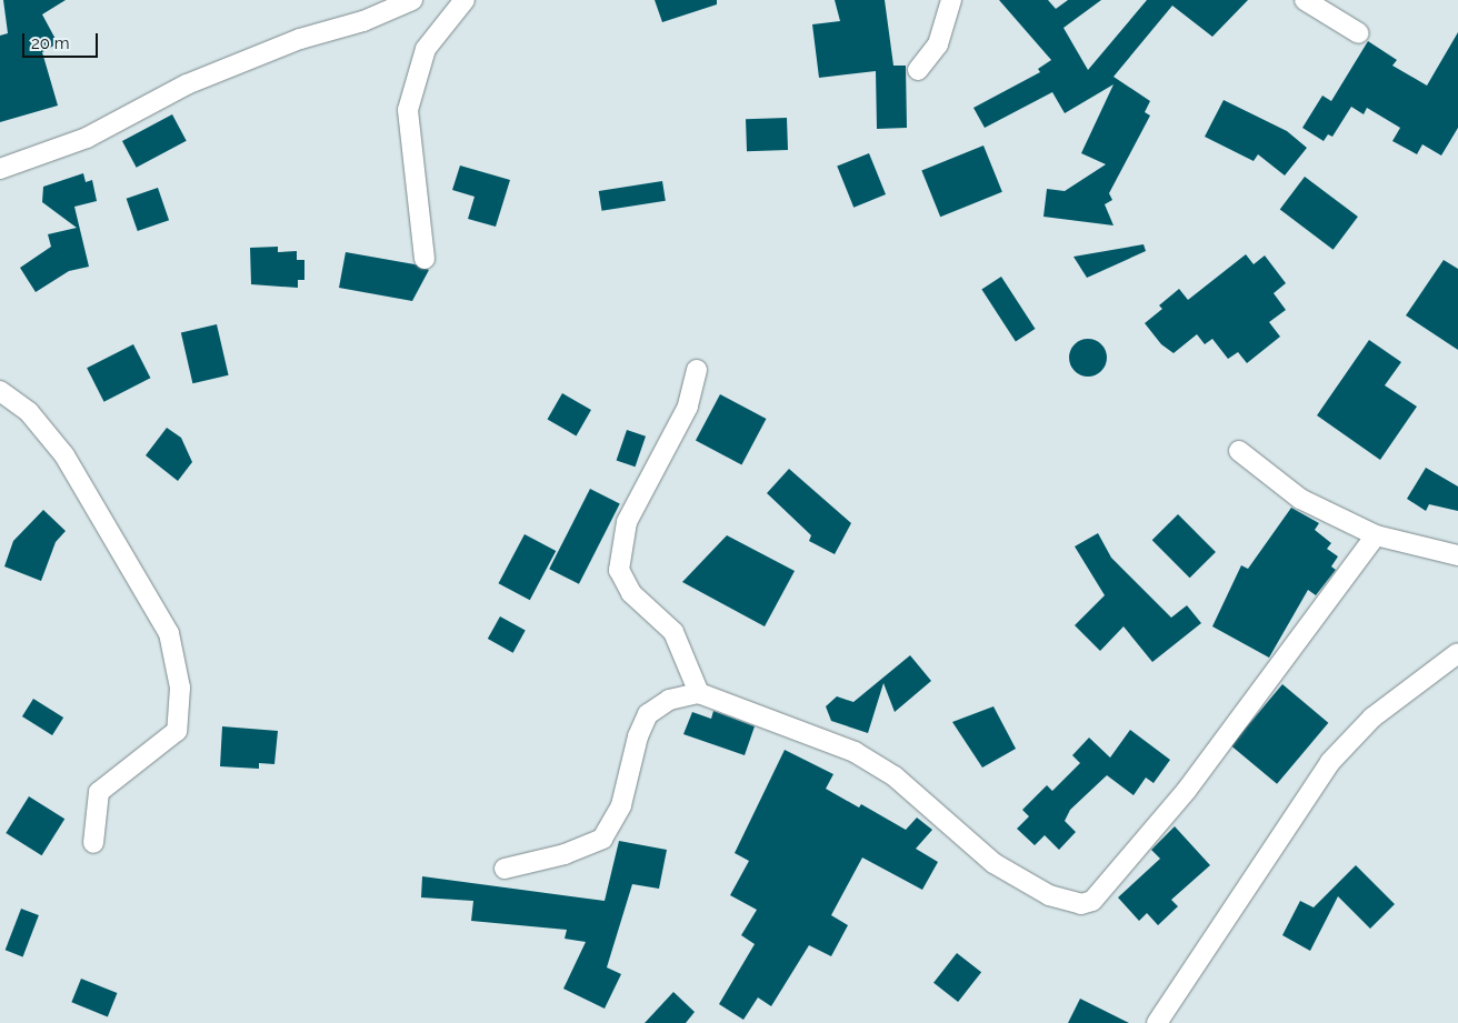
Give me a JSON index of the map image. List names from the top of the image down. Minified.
{"scale_bar":"20 m"}
